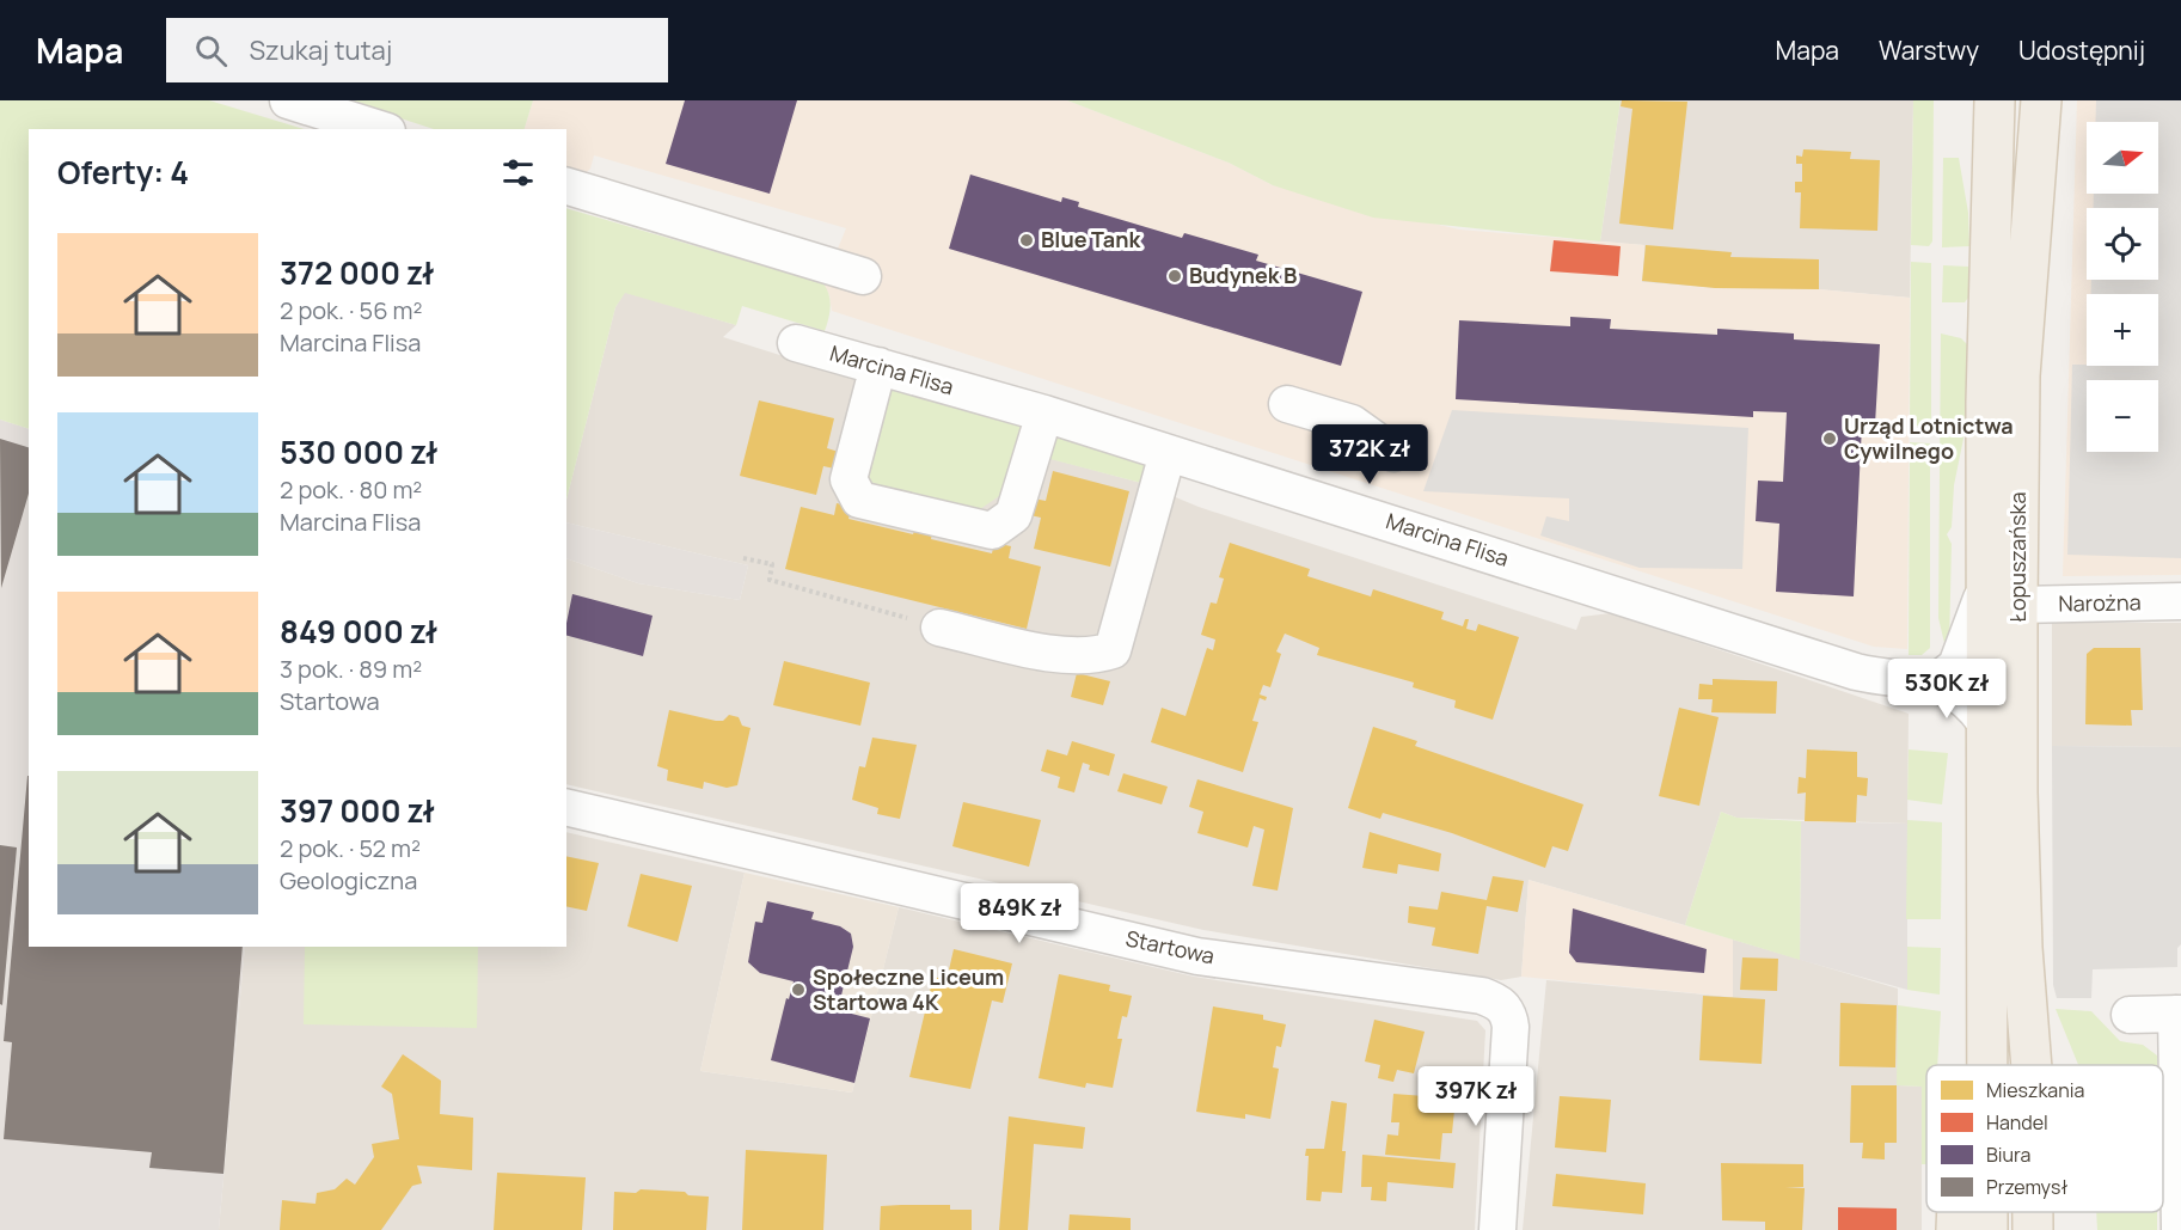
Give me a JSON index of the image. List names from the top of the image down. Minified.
{"streets":{"main road":["Łopuszańska"],"street":["Marcina Flisa","Narożna","Startowa"]},"crossings":[["Marcina Flisa","Łopuszańska"],["Łopuszańska","Narożna"]],"places":["Blue Tank","Budynek B","Urząd Lotnictwa Cywilnego","Społeczne Liceum Startowa 4K"],"legend":["Mieszkania","Handel","Biura","Przemysł"],"north":"right","page":{"header":"Mapa","search":"Szukaj tutaj","nav":["Mapa","Warstwy","Udostępnij"],"map_buttons":["+","−"],"heading":"Oferty: 4","list":[{"name":"372 000 zł","note":"2 pok. · 56 m² · Marcina Flisa"},{"name":"530 000 zł","note":"2 pok. · 80 m² · Marcina Flisa"},{"name":"849 000 zł","note":"3 pok. · 89 m² · Startowa"},{"name":"397 000 zł","note":"2 pok. · 52 m² · Geologiczna"}],"price":["372K zł","530K zł","849K zł","397K zł"]}}
